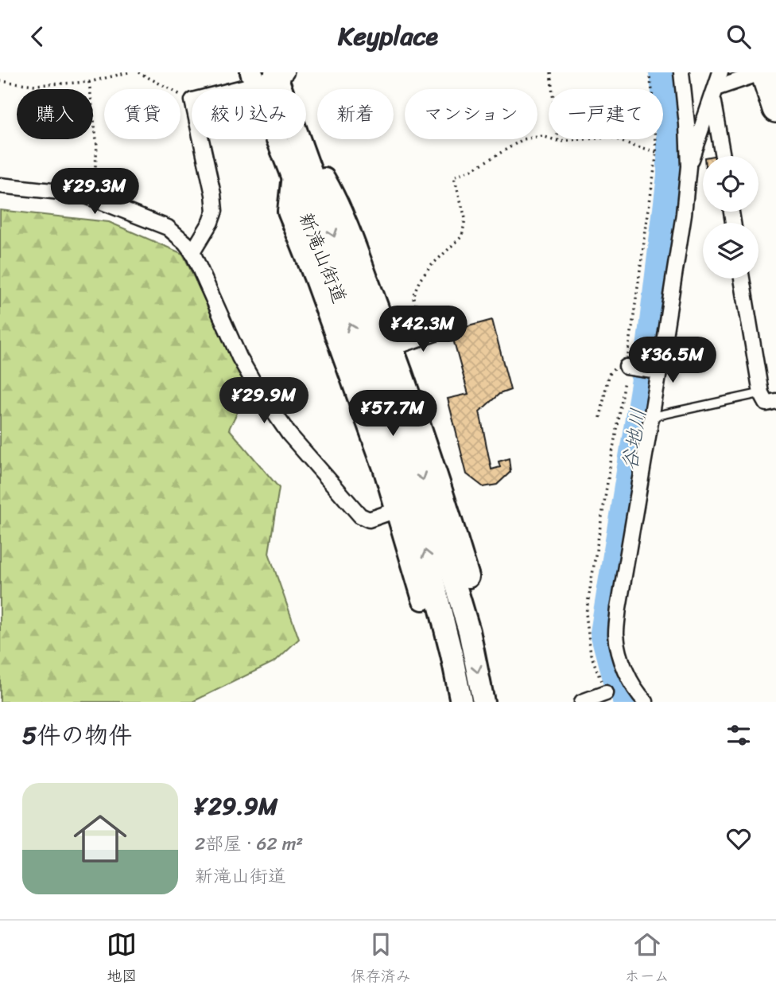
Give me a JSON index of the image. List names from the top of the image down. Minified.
{"streets":{"main road":["新滝山街道"]},"water":["谷地川"],"page":{"header":"Keyplace","chip":["購入","賃貸","絞り込み","新着","マンション","一戸建て"],"price":["¥29.3M","¥42.3M","¥36.5M","¥29.9M","¥57.7M"],"heading":"5件の物件","list":[{"name":"¥29.9M","note":"2部屋 · 62 m² · 新滝山街道"}],"tabs":["地図","保存済み","ホーム"]}}
